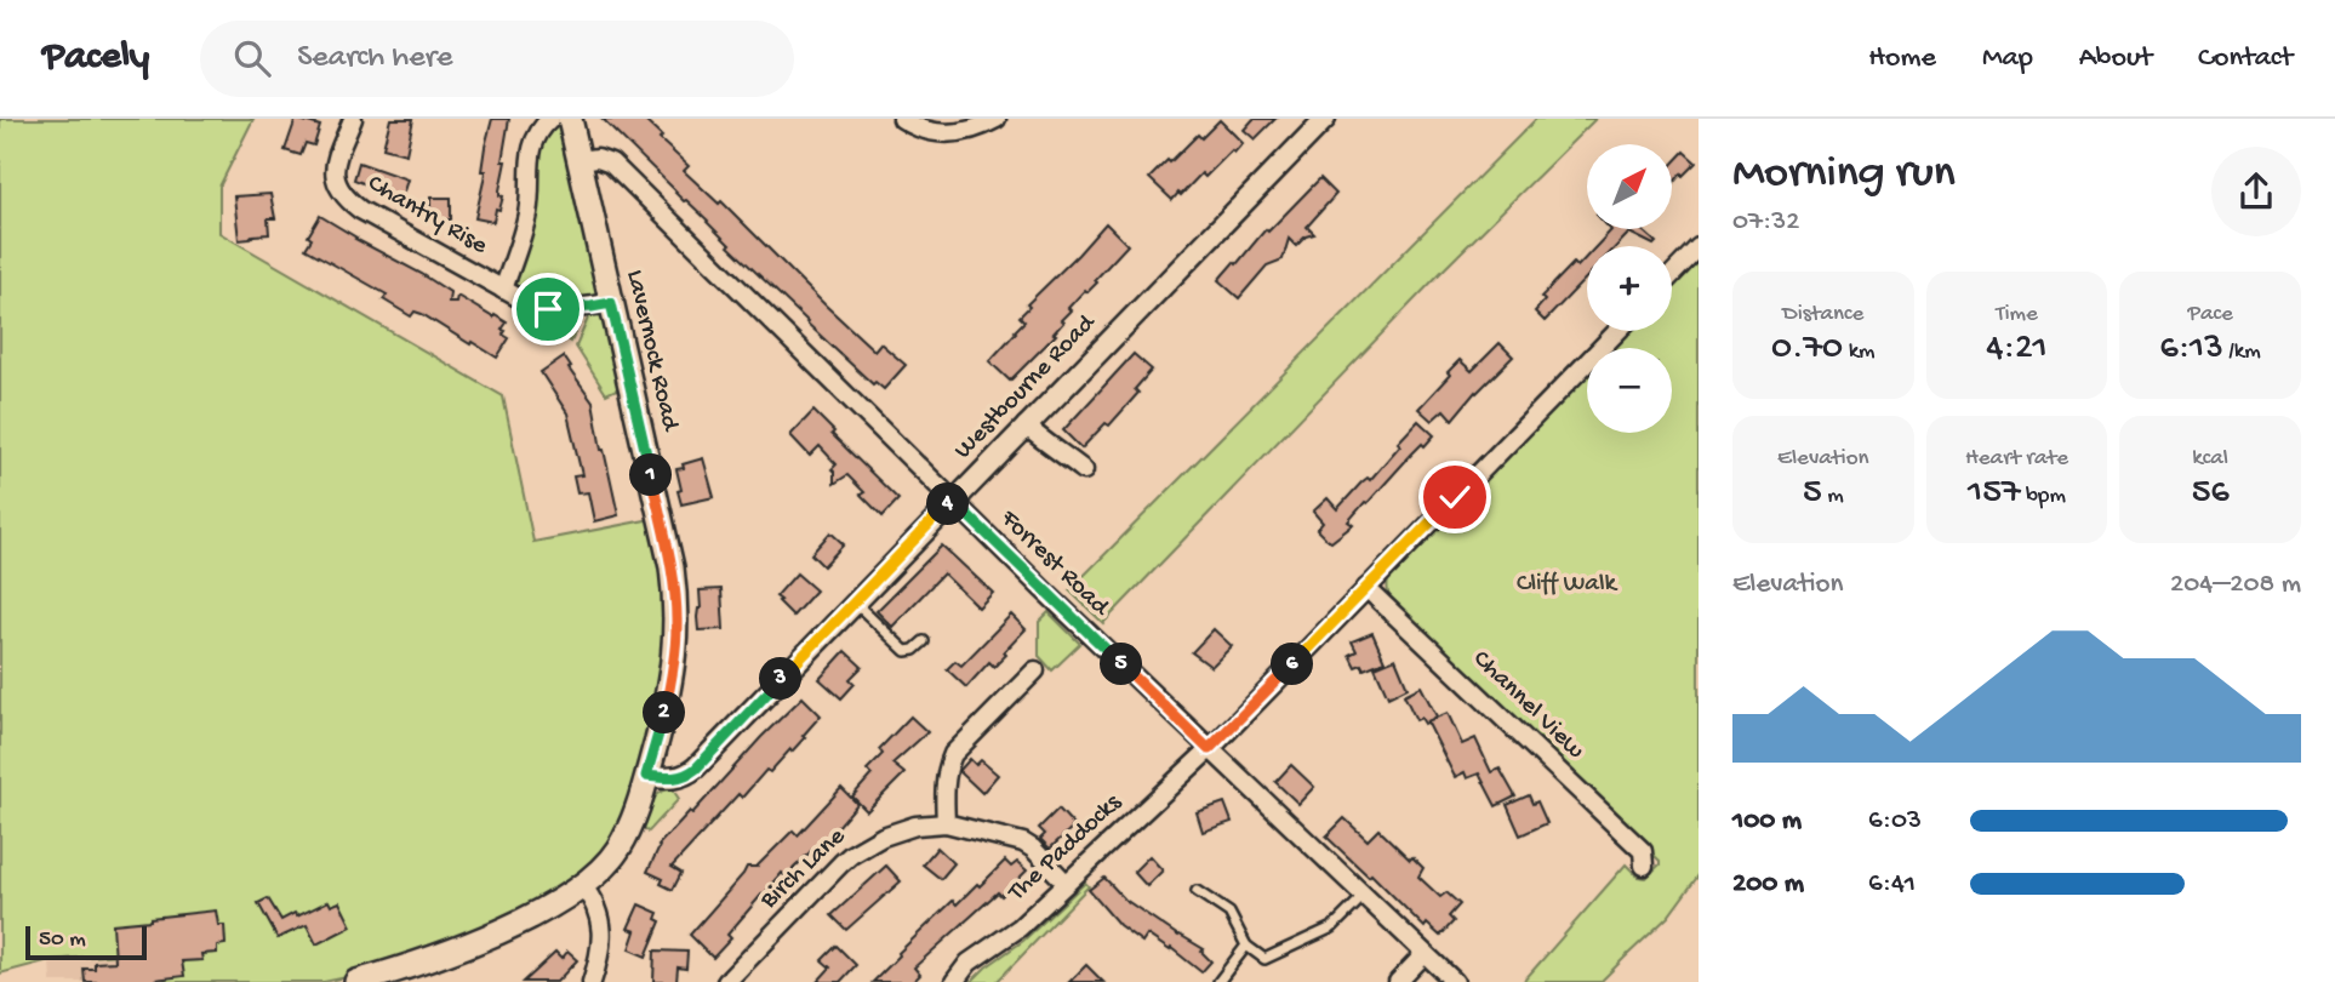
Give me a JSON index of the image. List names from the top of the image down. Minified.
{"streets":{"main road":["Lavernock Road"],"street":["Chantry Rise","Westbourne Road","Forrest Road","Channel View","The Paddocks","Birch Lane"]},"crossings":[["Chantry Rise","Lavernock Road"],["Lavernock Road","Westbourne Road"],["Lavernock Road","Forrest Road"],["Westbourne Road","Forrest Road"],["Forrest Road","The Paddocks"],["Channel View","The Paddocks"],["The Paddocks","Birch Lane"]],"parks":["Cliff Walk"],"scale_bar":"50 m","north":"top right","page":{"header":"Pacely","search":"Search here","nav":["Home","Map","About","Contact"],"heading":["Morning run","07:32"],"map_buttons":["+","−"],"stats":[["Distance","0.70 km"],["Time","4:21"],["Pace","6:13 /km"],["Elevation","5 m"],["Heart rate","157 bpm"],["kcal","56"]],"pins":["1","4","5","6","3","2"],"chart":["Elevation","204–208 m"],"list":[{"name":"100 m","note":"6:03"},{"name":"200 m","note":"6:41"}],"scale":"50 m"}}
